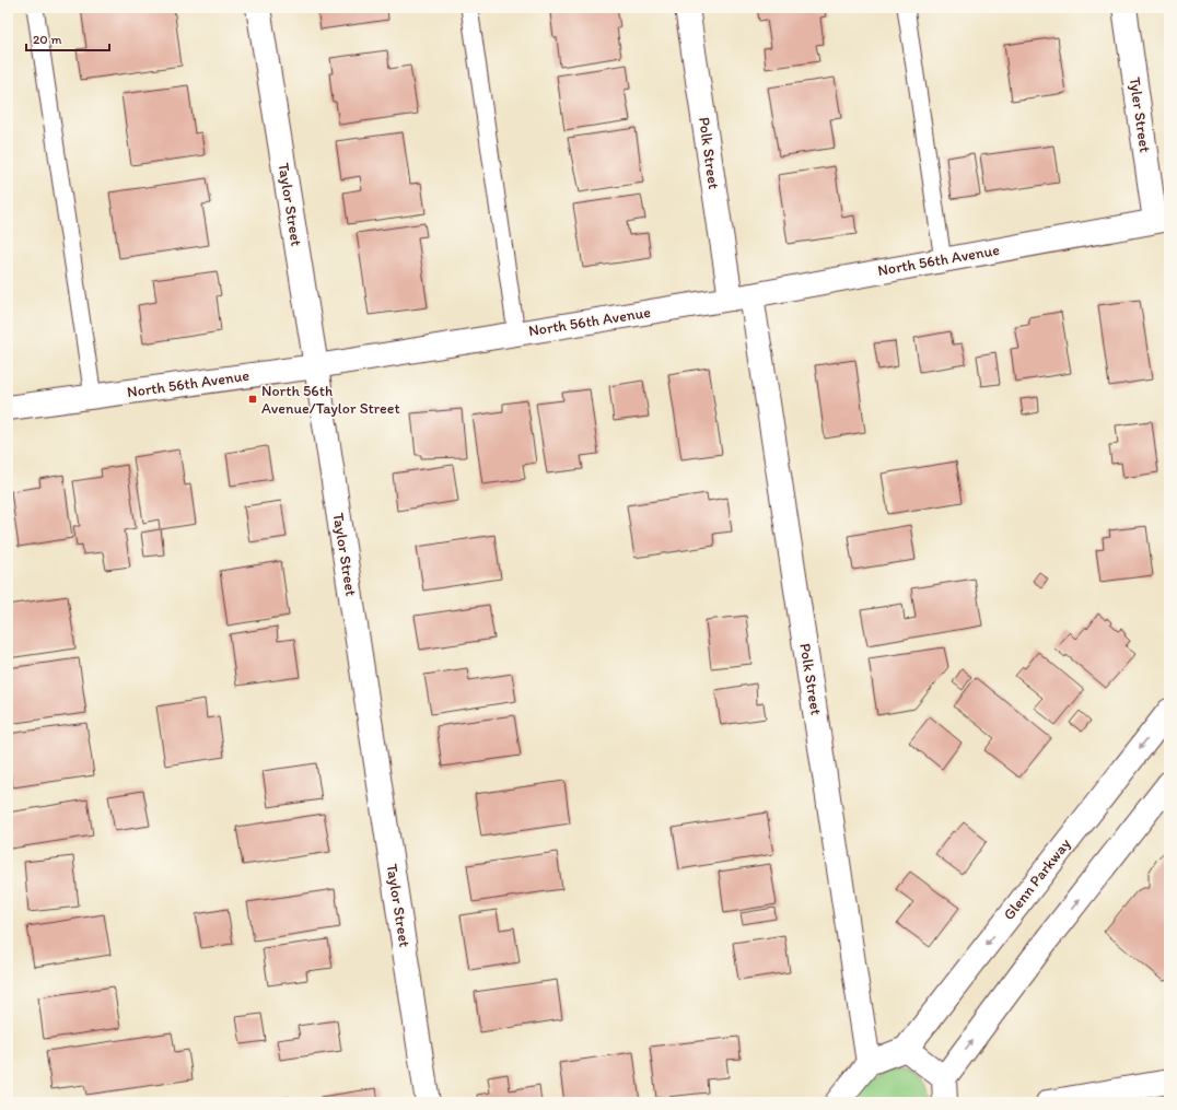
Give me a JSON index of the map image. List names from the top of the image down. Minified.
{"streets":{"street":["Tyler Street","Polk Street","Taylor Street","North 56th Avenue","Glenn Parkway"]},"crossings":[["Tyler Street","North 56th Avenue"],["Polk Street","North 56th Avenue"],["Taylor Street","North 56th Avenue"]],"places":{"transit":["North 56th Avenue/Taylor Street"]},"scale_bar":"20 m"}
